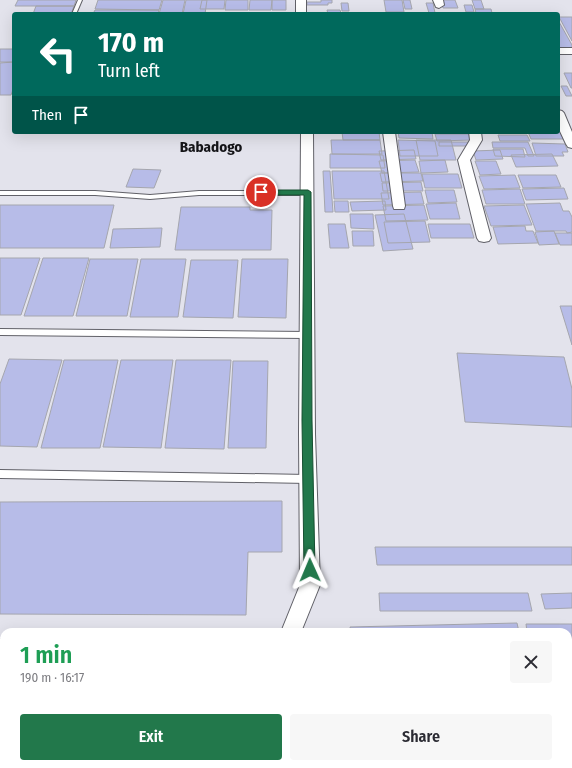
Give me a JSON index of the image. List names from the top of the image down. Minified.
{"districts":["Babadogo"],"page":{"turn":["170 m","Turn left"],"then":"Then","heading":["1 min","190 m · 16:17"],"buttons":["Exit","Share"]}}
